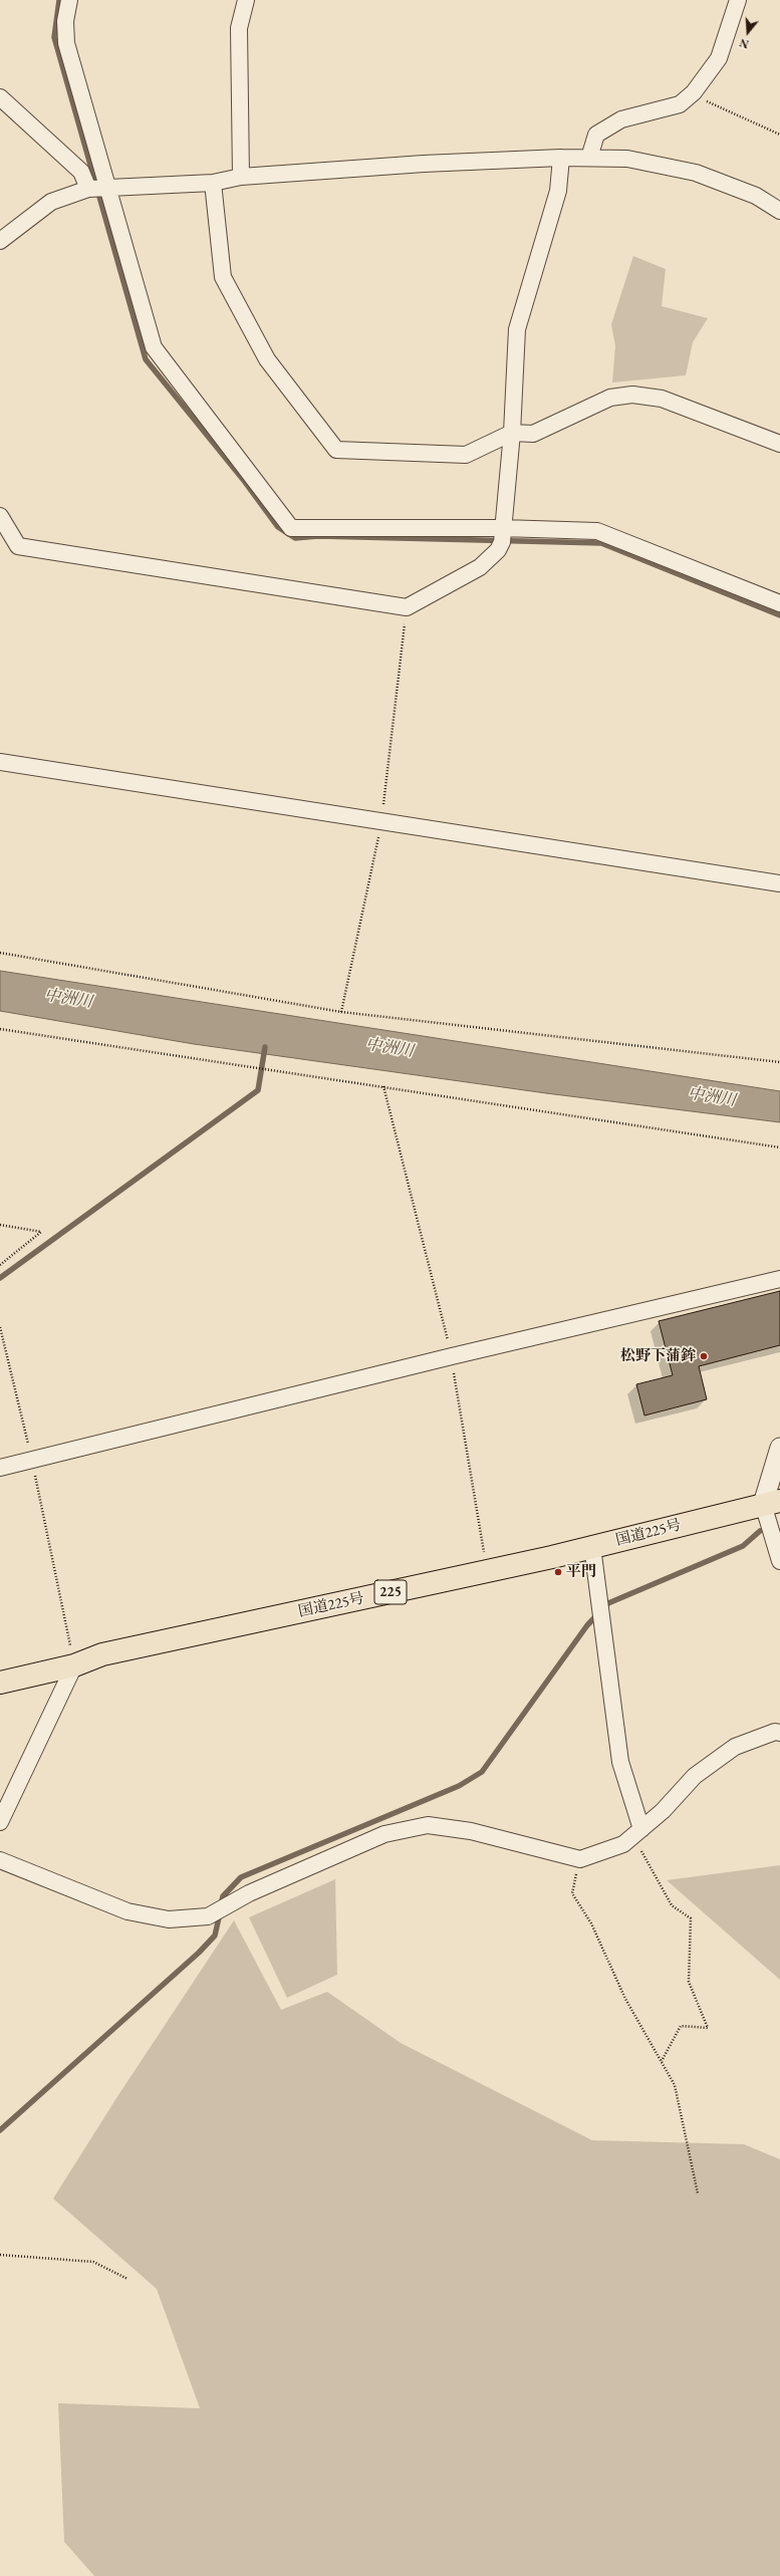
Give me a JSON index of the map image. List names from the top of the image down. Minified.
{"streets":{"highway":["国道225号","225"]},"water":["中洲川"],"places":["松野下蒲鉾","平門"],"north":"bottom"}
